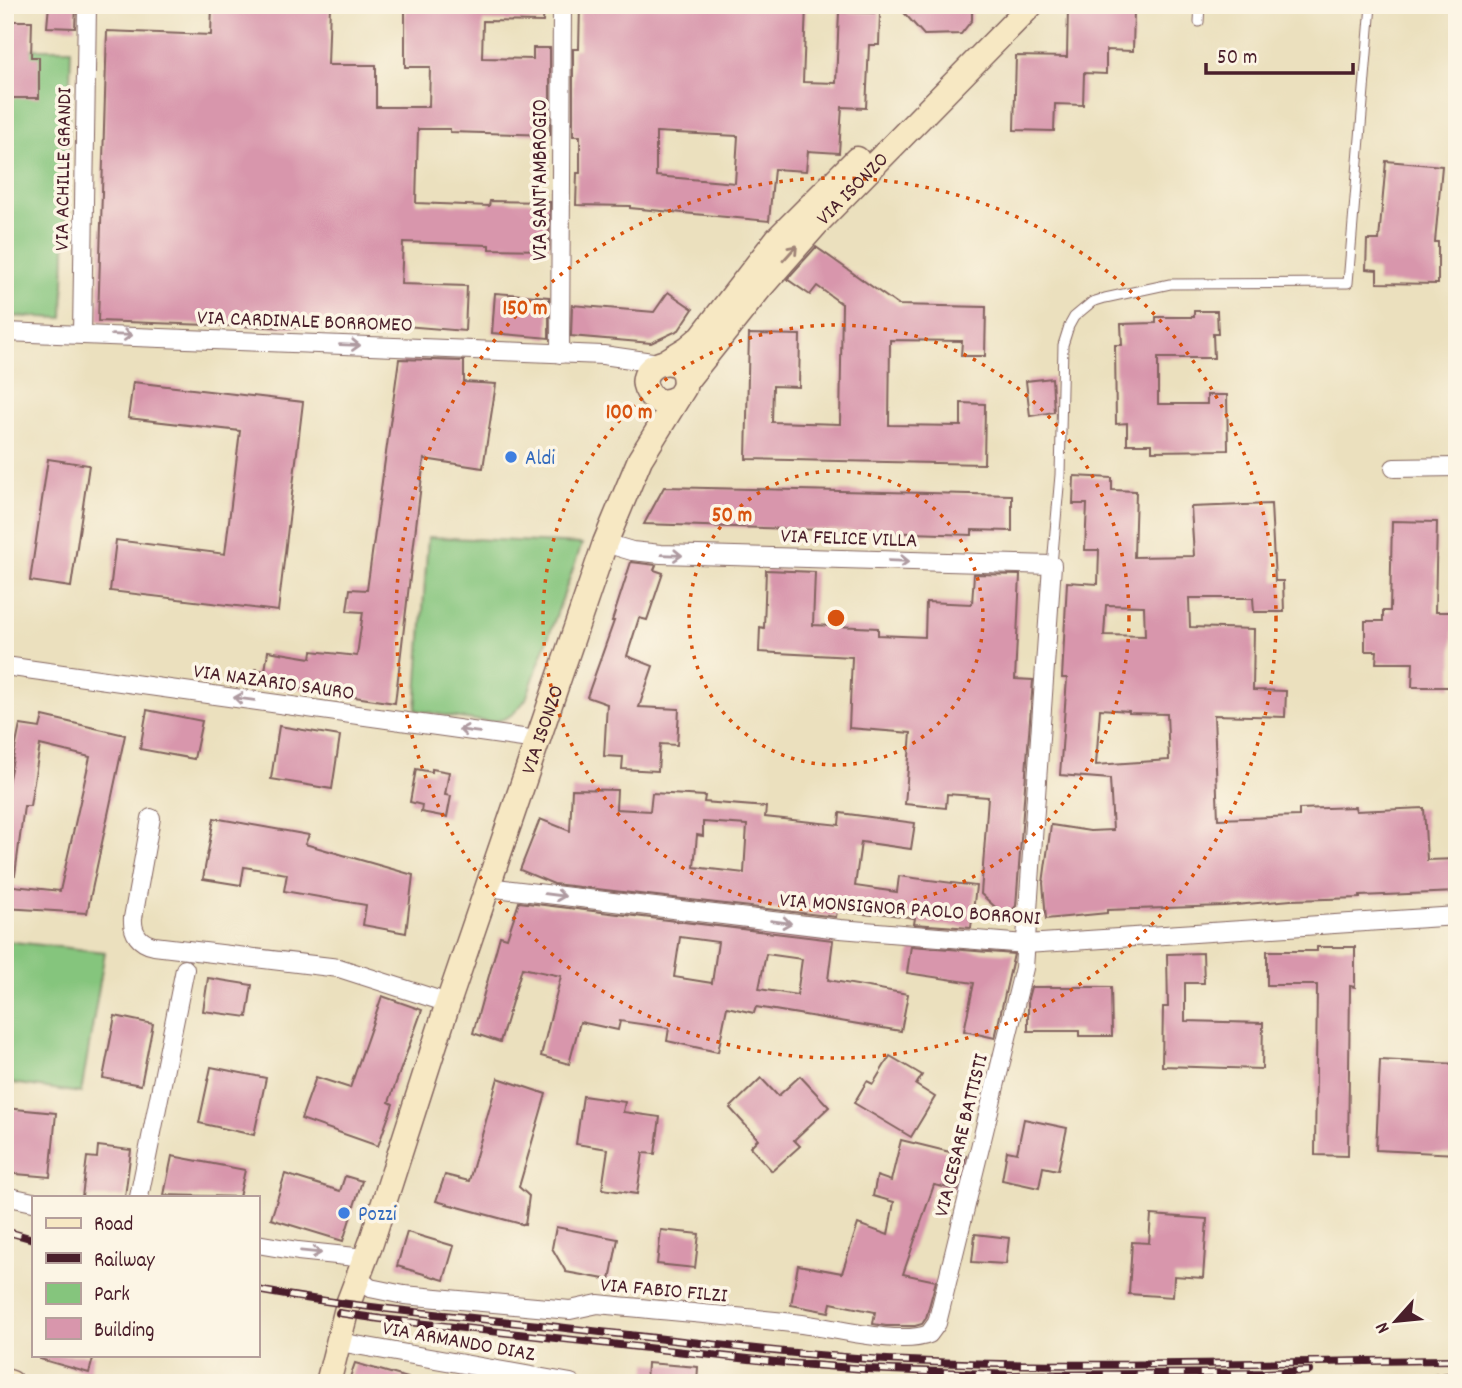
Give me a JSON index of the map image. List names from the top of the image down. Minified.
{"streets":{"street":["VIA ACHILLE GRANDI","VIA SANT'AMBROGIO","VIA ISONZO","VIA CARDINALE BORROMEO","VIA FELICE VILLA","VIA NAZARIO SAURO","VIA MONSIGNOR PAOLO BORRONI","VIA CESARE BATTISTI","VIA FABIO FILZI","VIA ARMANDO DIAZ"]},"crossings":[["VIA ACHILLE GRANDI","VIA CARDINALE BORROMEO"],["VIA SANT'AMBROGIO","VIA CARDINALE BORROMEO"],["VIA ISONZO","VIA CARDINALE BORROMEO"],["VIA ISONZO","VIA FELICE VILLA"],["VIA ISONZO","VIA NAZARIO SAURO"],["VIA ISONZO","VIA MONSIGNOR PAOLO BORRONI"],["VIA ISONZO","VIA FABIO FILZI"],["VIA ISONZO","VIA ARMANDO DIAZ"],["VIA FELICE VILLA","VIA CESARE BATTISTI"],["VIA MONSIGNOR PAOLO BORRONI","VIA CESARE BATTISTI"],["VIA CESARE BATTISTI","VIA FABIO FILZI"]],"one_way":["VIA CARDINALE BORROMEO","VIA FELICE VILLA","VIA NAZARIO SAURO","VIA MONSIGNOR PAOLO BORRONI"],"places":["Aldi","Pozzi"],"legend":["Road","Railway","Park","Building"],"scale_bar":"50 m","north":"bottom left","rings":["150 m","100 m","50 m"]}
